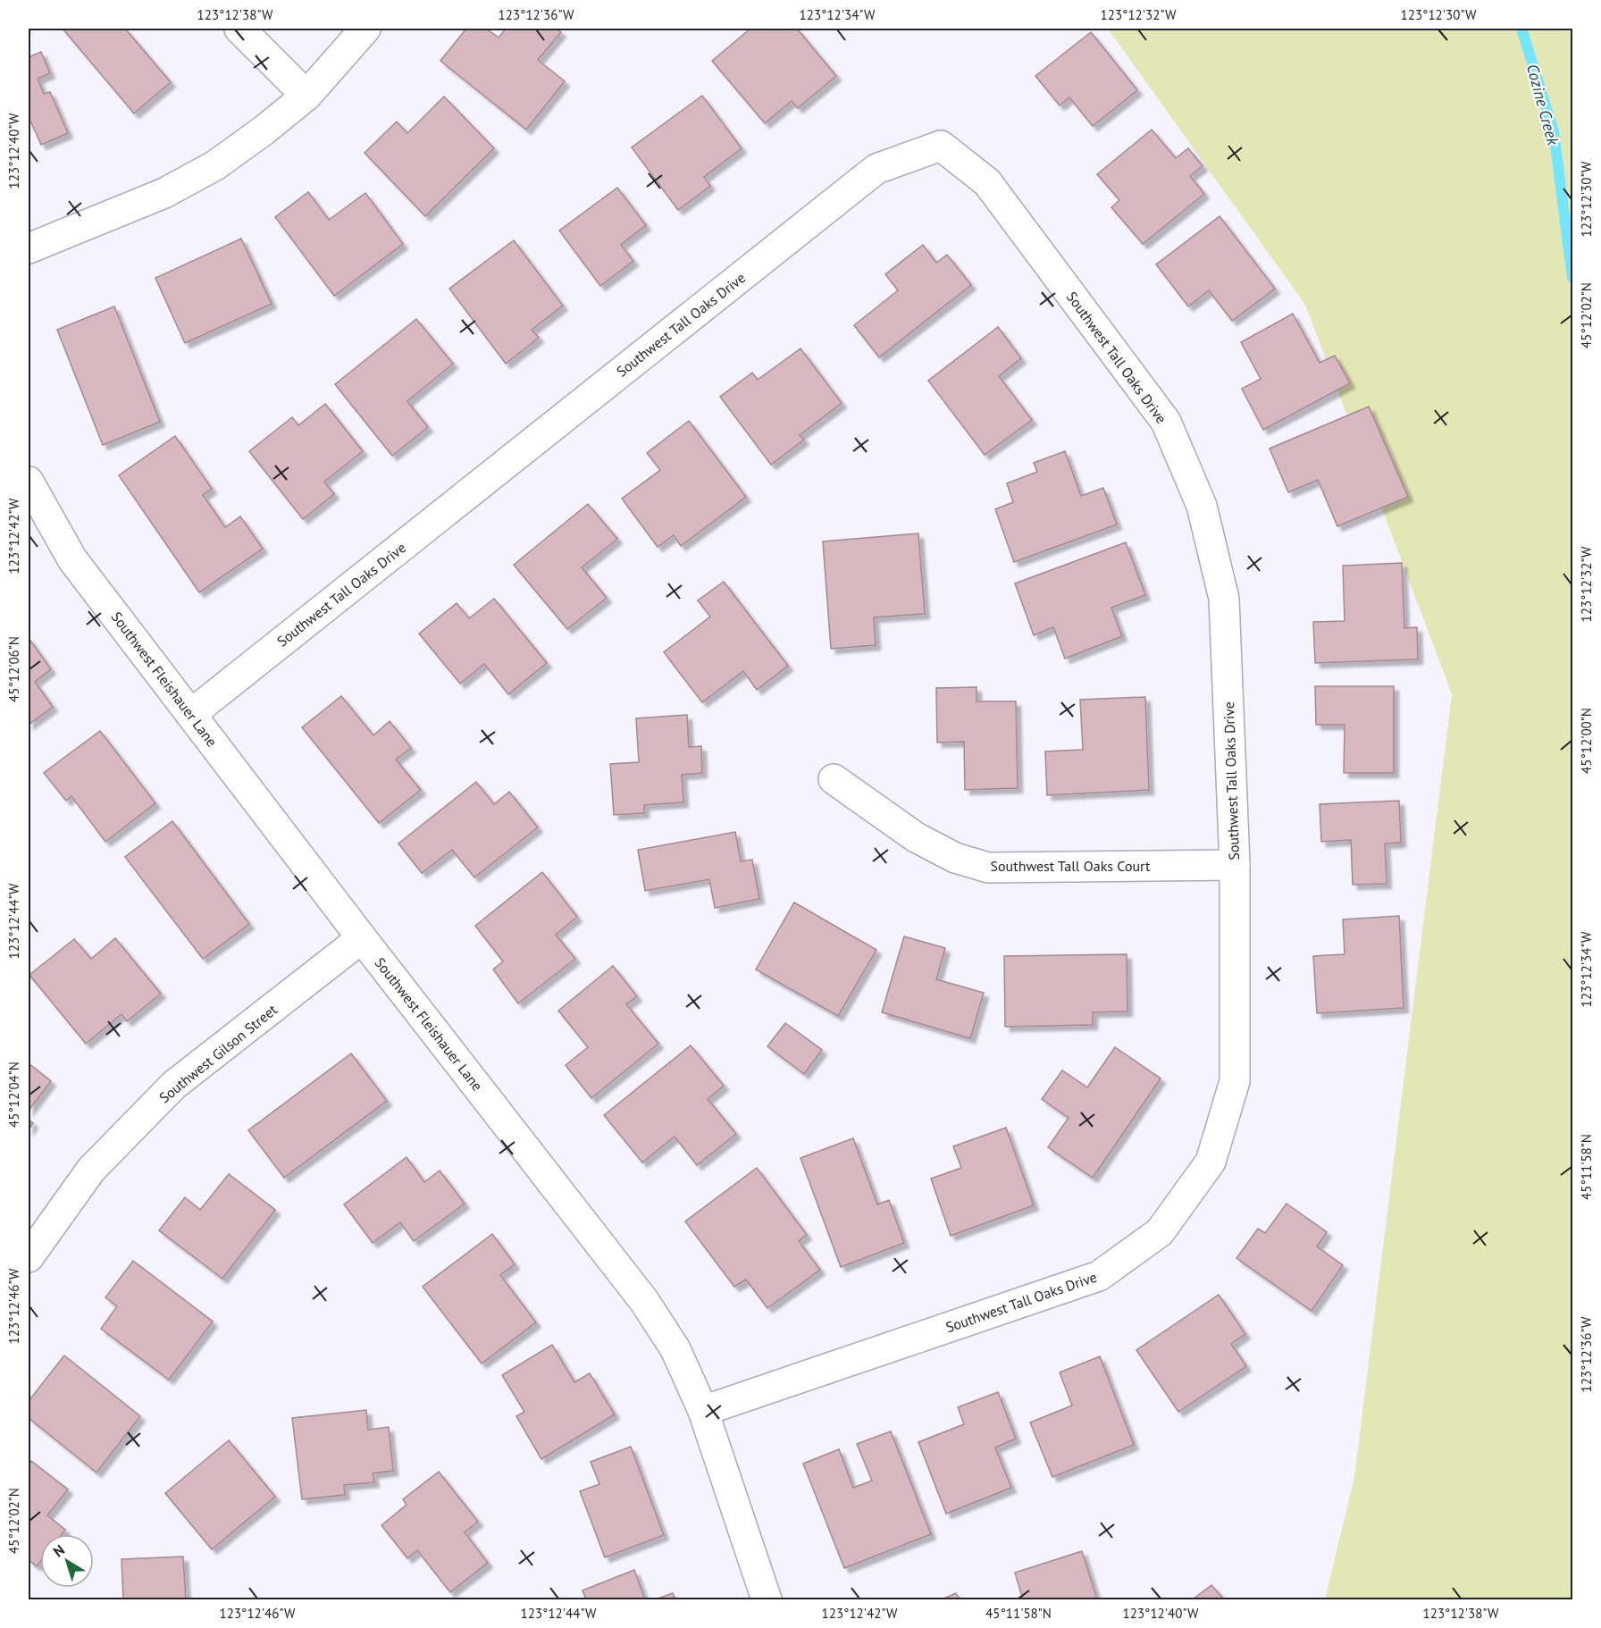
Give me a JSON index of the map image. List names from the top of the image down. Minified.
{"streets":{"street":["Southwest Tall Oaks Drive","Southwest Fleishauer Lane","Southwest Tall Oaks Court","Southwest Gilson Street"]},"crossings":[["Southwest Tall Oaks Drive","Southwest Fleishauer Lane"],["Southwest Tall Oaks Drive","Southwest Tall Oaks Court"],["Southwest Fleishauer Lane","Southwest Gilson Street"]],"water":["Cozine Creek"],"north":"top left","coordinates":["123°12'38\"W","123°12'36\"W","123°12'34\"W","123°12'32\"W","123°12'30\"W","123°12'40\"W","45°12'02\"N","123°12'42\"W","45°12'06\"N","45°12'00\"N","123°12'44\"W","45°12'04\"N","45°11'58\"N","123°12'46\"W"]}
